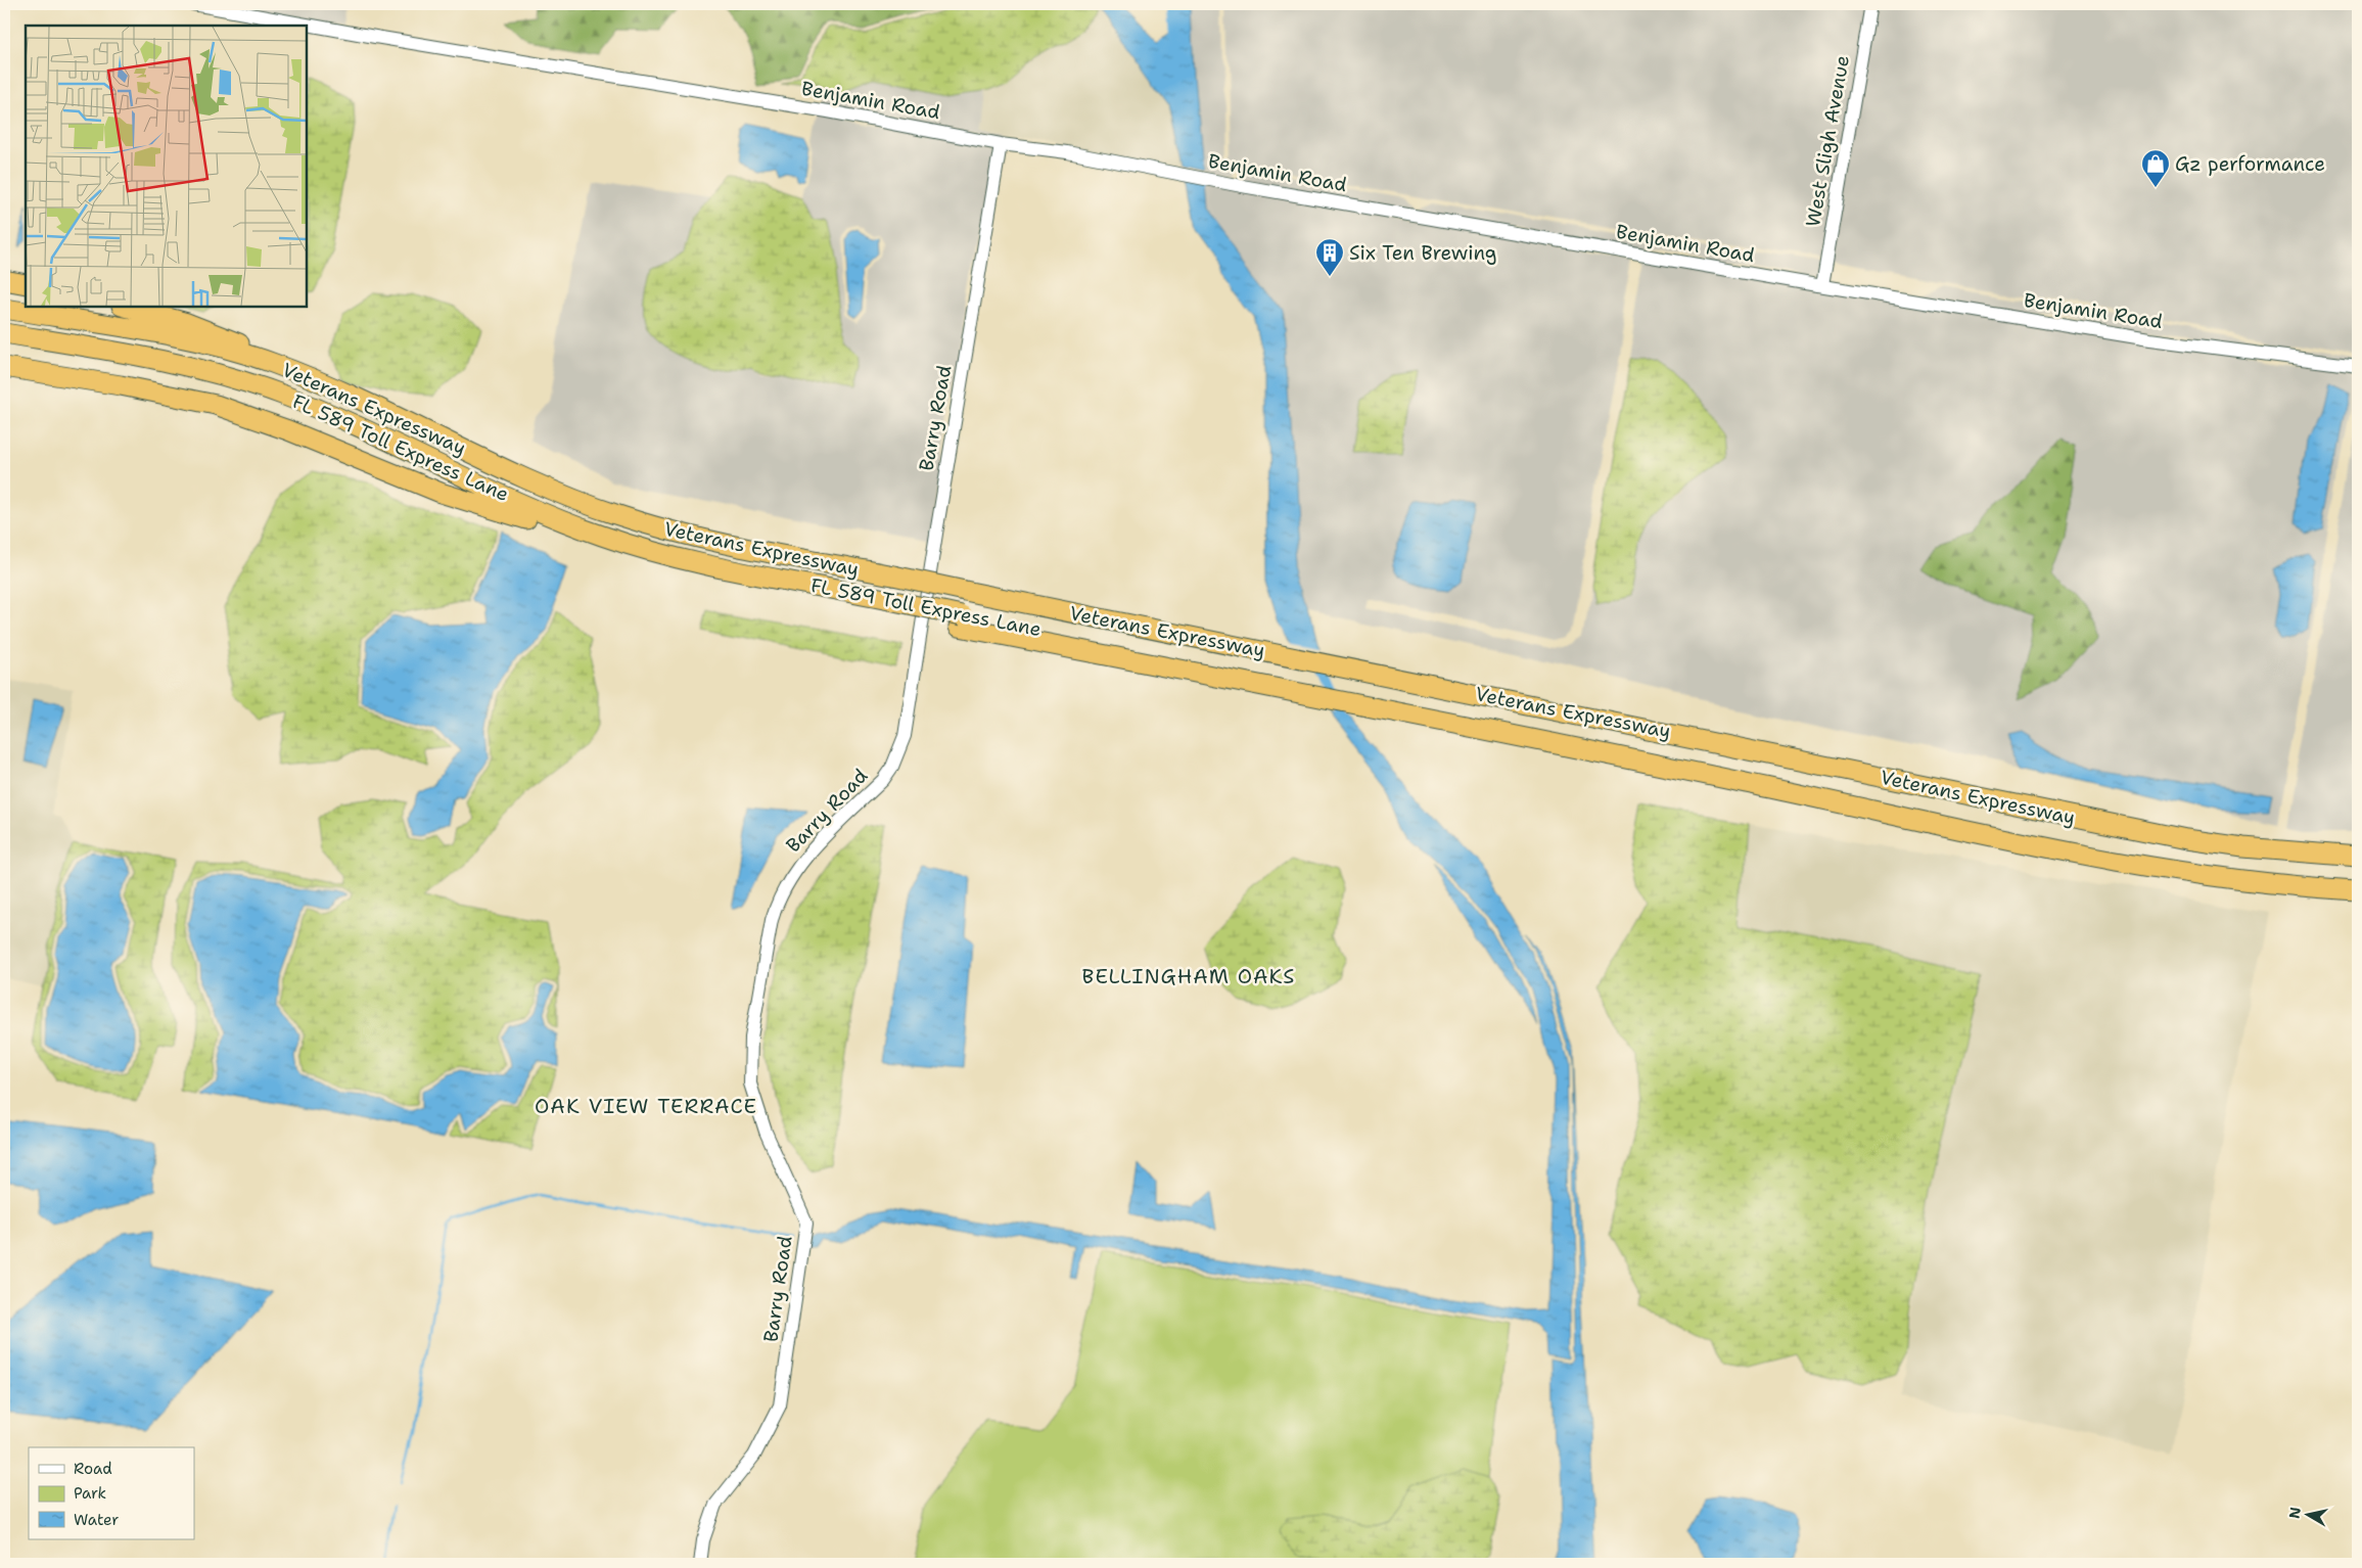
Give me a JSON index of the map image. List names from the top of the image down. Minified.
{"streets":{"highway":["Veterans Expressway","FL 589 Toll Express Lane"],"street":["Benjamin Road","West Sligh Avenue","Barry Road"]},"crossings":[["Benjamin Road","West Sligh Avenue"],["Benjamin Road","Barry Road"],["Veterans Expressway","FL 589 Toll Express Lane"]],"districts":["BELLINGHAM OAKS","OAK VIEW TERRACE"],"places":{"shop":["Gz performance"],"building":["Six Ten Brewing"]},"legend":["Road","Park","Water"],"north":"left"}
